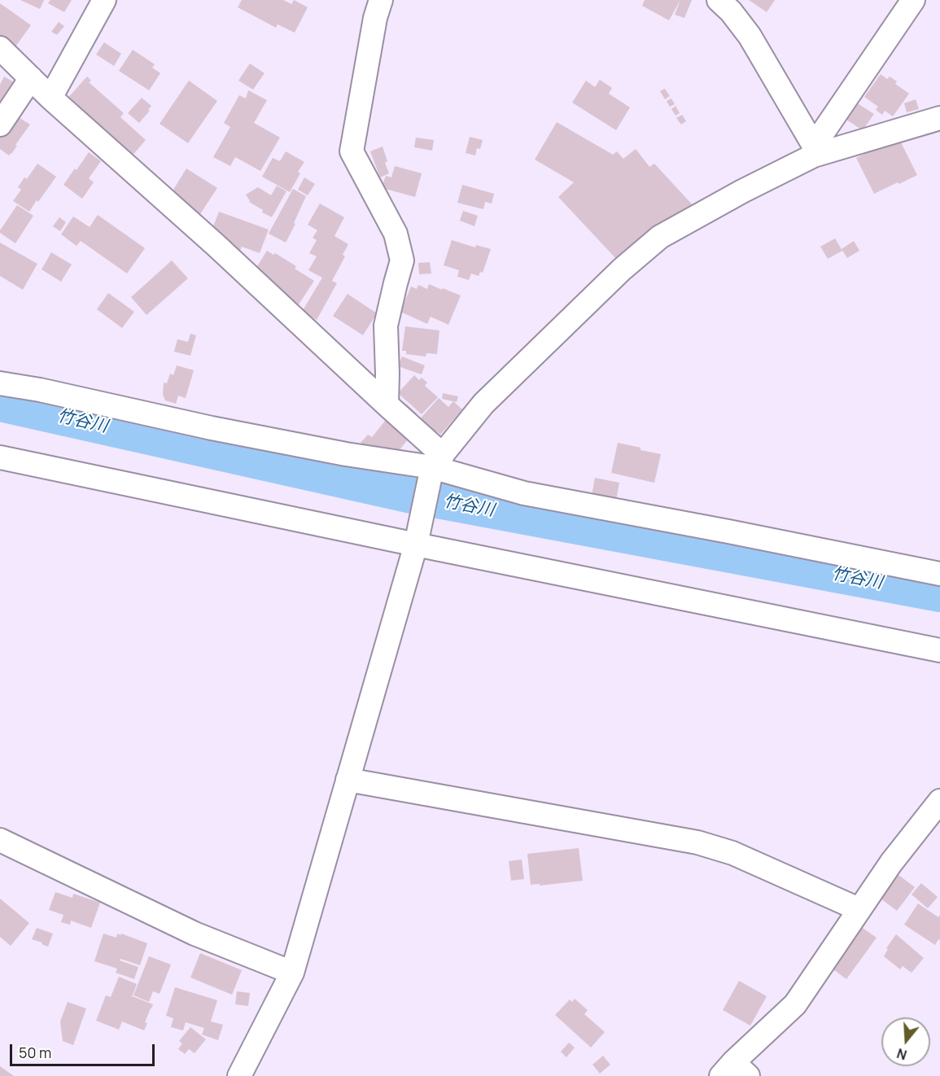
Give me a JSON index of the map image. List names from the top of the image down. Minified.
{"water":["竹谷川"],"scale_bar":"50 m","north":"bottom"}
